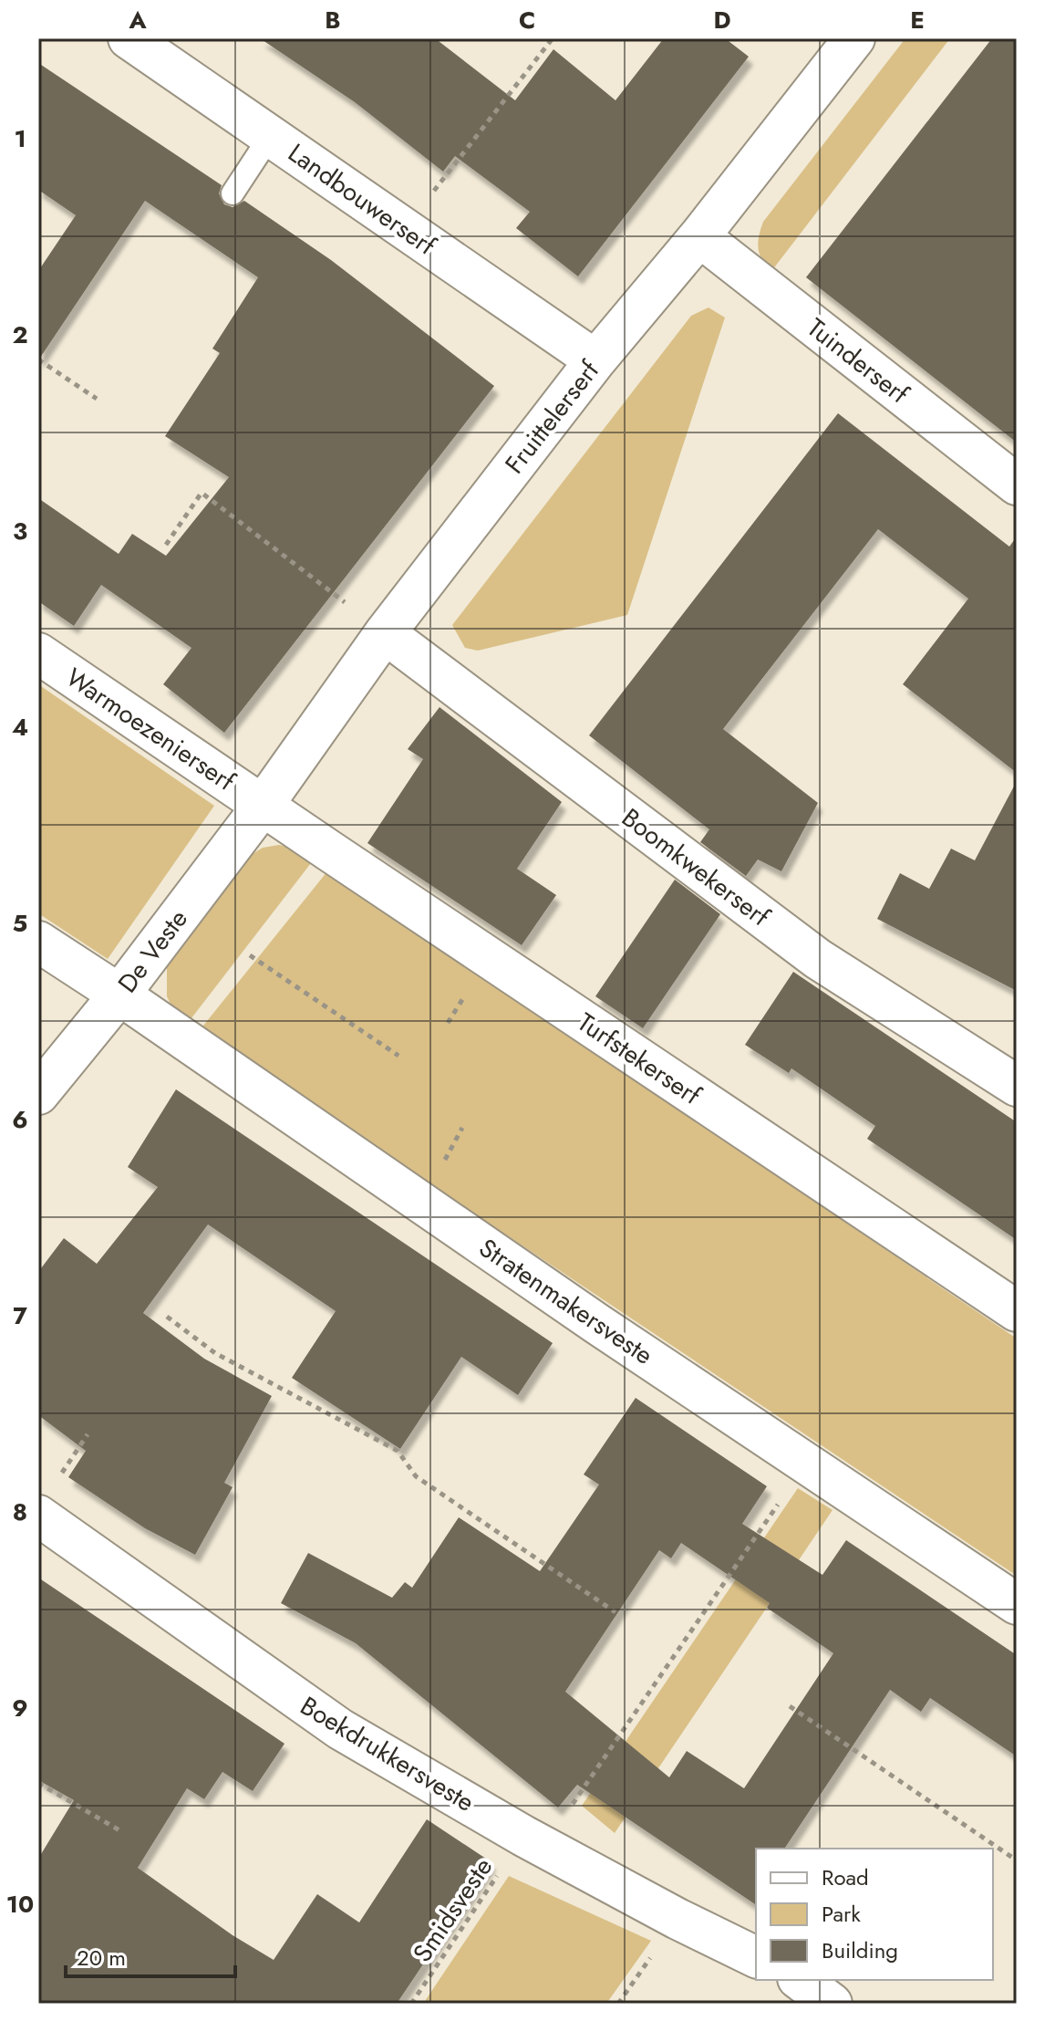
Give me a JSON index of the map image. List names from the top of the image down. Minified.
{"streets":{"street":["Landbouwerserf","Tuinderserf","Fruittelerserf","Warmoezenierserf","Boomkwekerserf","De Veste","Turfstekerserf","Stratenmakersveste","Boekdrukkersveste"],"path":["Smidsveste"]},"crossings":[["Landbouwerserf","Fruittelerserf"],["Tuinderserf","Fruittelerserf"],["Fruittelerserf","Warmoezenierserf"],["Fruittelerserf","Boomkwekerserf"],["Fruittelerserf","De Veste"],["Fruittelerserf","Turfstekerserf"],["Warmoezenierserf","De Veste"],["Warmoezenierserf","Turfstekerserf"],["De Veste","Turfstekerserf"],["De Veste","Stratenmakersveste"],["Stratenmakersveste","Smidsveste"],["Boekdrukkersveste","Smidsveste"]],"legend":["Road","Park","Building"],"scale_bar":"20 m","grid":{"columns":["A","B","C","D","E"],"rows":["1","2","3","4","5","6","7","8","9","10"]}}
